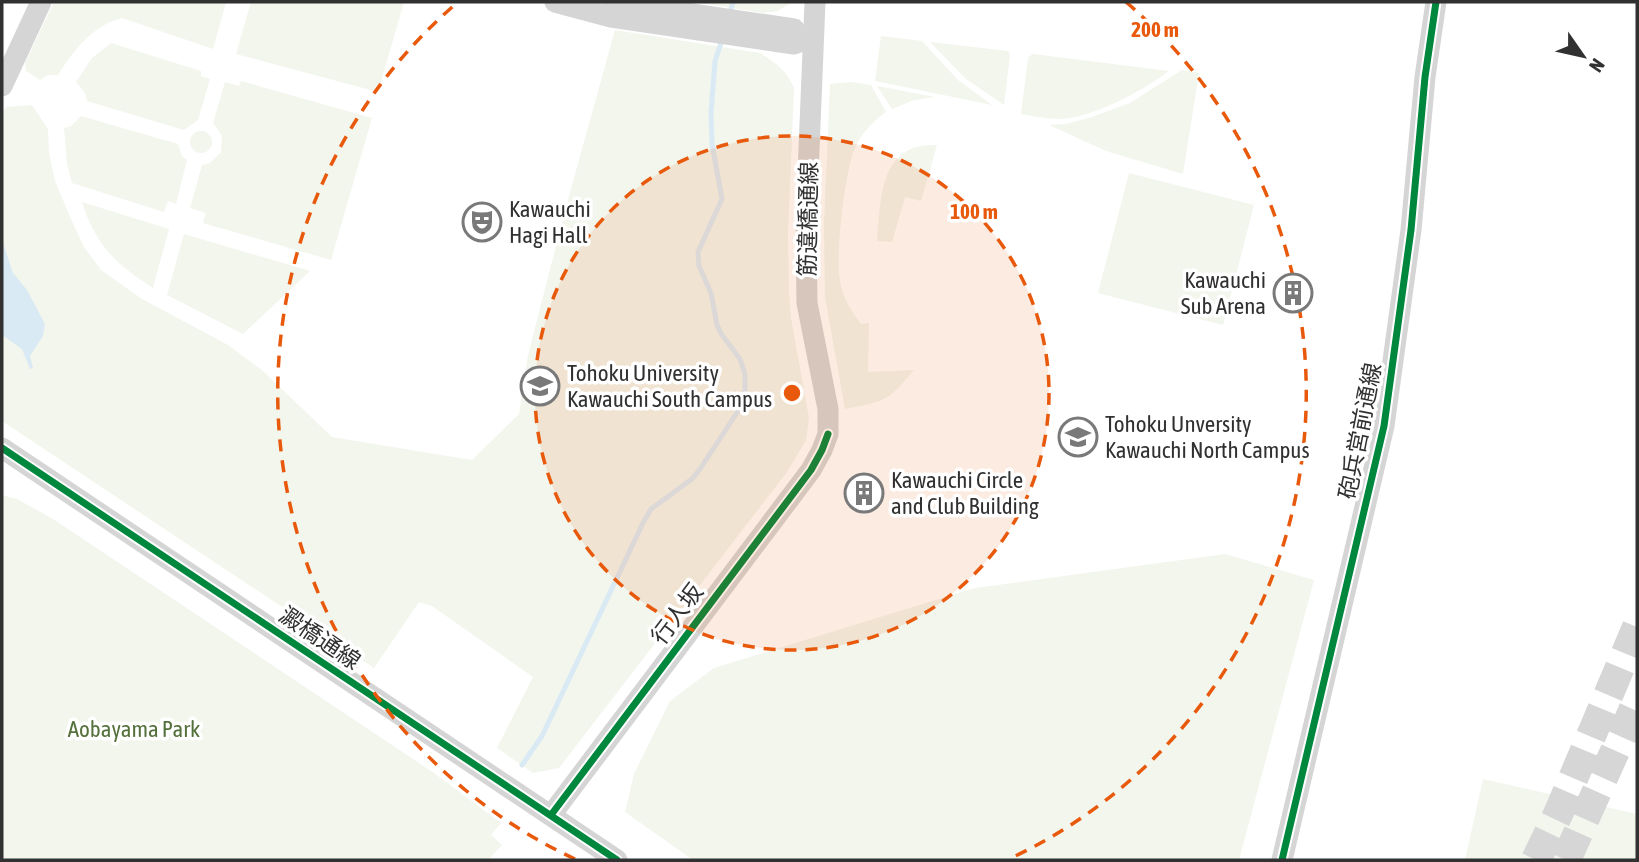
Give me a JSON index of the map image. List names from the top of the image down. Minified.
{"streets":{"street":["筋違橋通線","砲兵営前通線","行人坂","澱橋通線"]},"crossings":[["筋違橋通線","行人坂"],["行人坂","澱橋通線"]],"parks":["Aobayama Park"],"places":{"theatre":["Kawauchi Hagi Hall"],"building":["Kawauchi Sub Arena","Kawauchi Circle and Club Building"],"school or university":["Tohoku University Kawauchi South Campus","Tohoku Unversity Kawauchi North Campus"]},"north":"bottom right","rings":["200 m","100 m"]}
